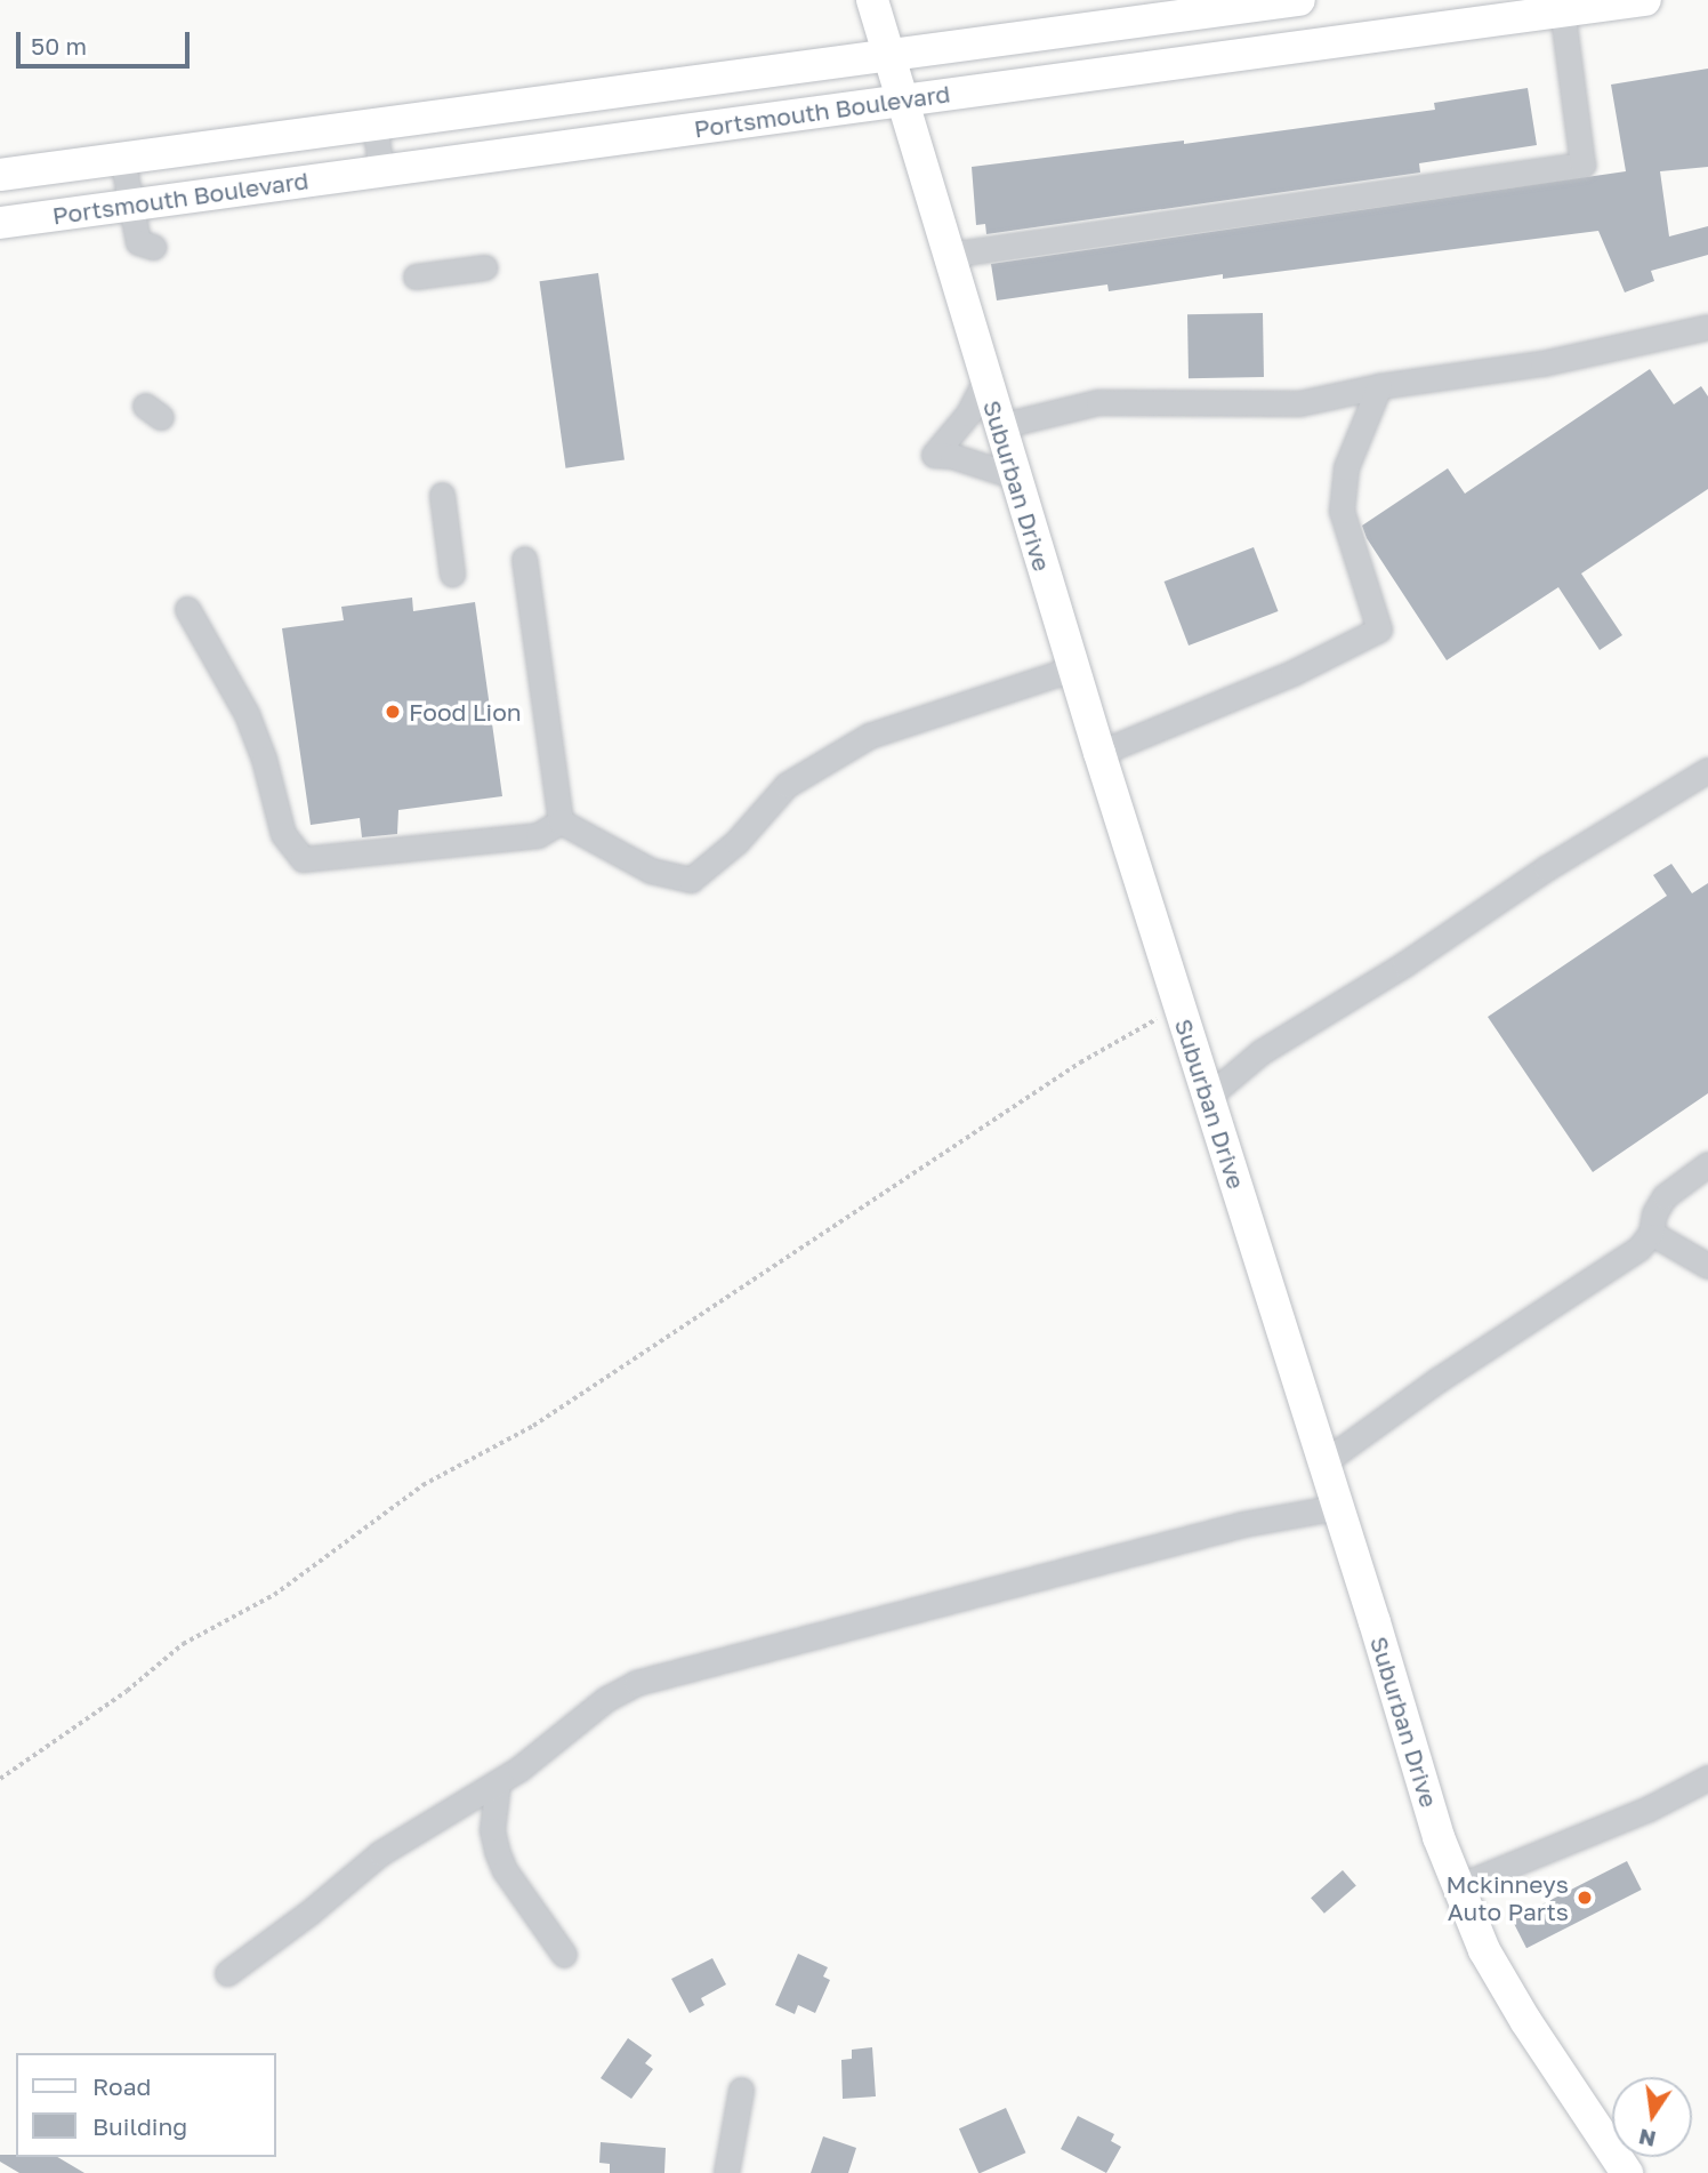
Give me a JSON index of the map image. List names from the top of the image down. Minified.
{"streets":{"main road":["Portsmouth Boulevard","Suburban Drive"]},"crossings":[["Portsmouth Boulevard","Suburban Drive"]],"places":["Food Lion","Mckinneys Auto Parts"],"legend":["Road","Building"],"scale_bar":"50 m","north":"bottom"}
